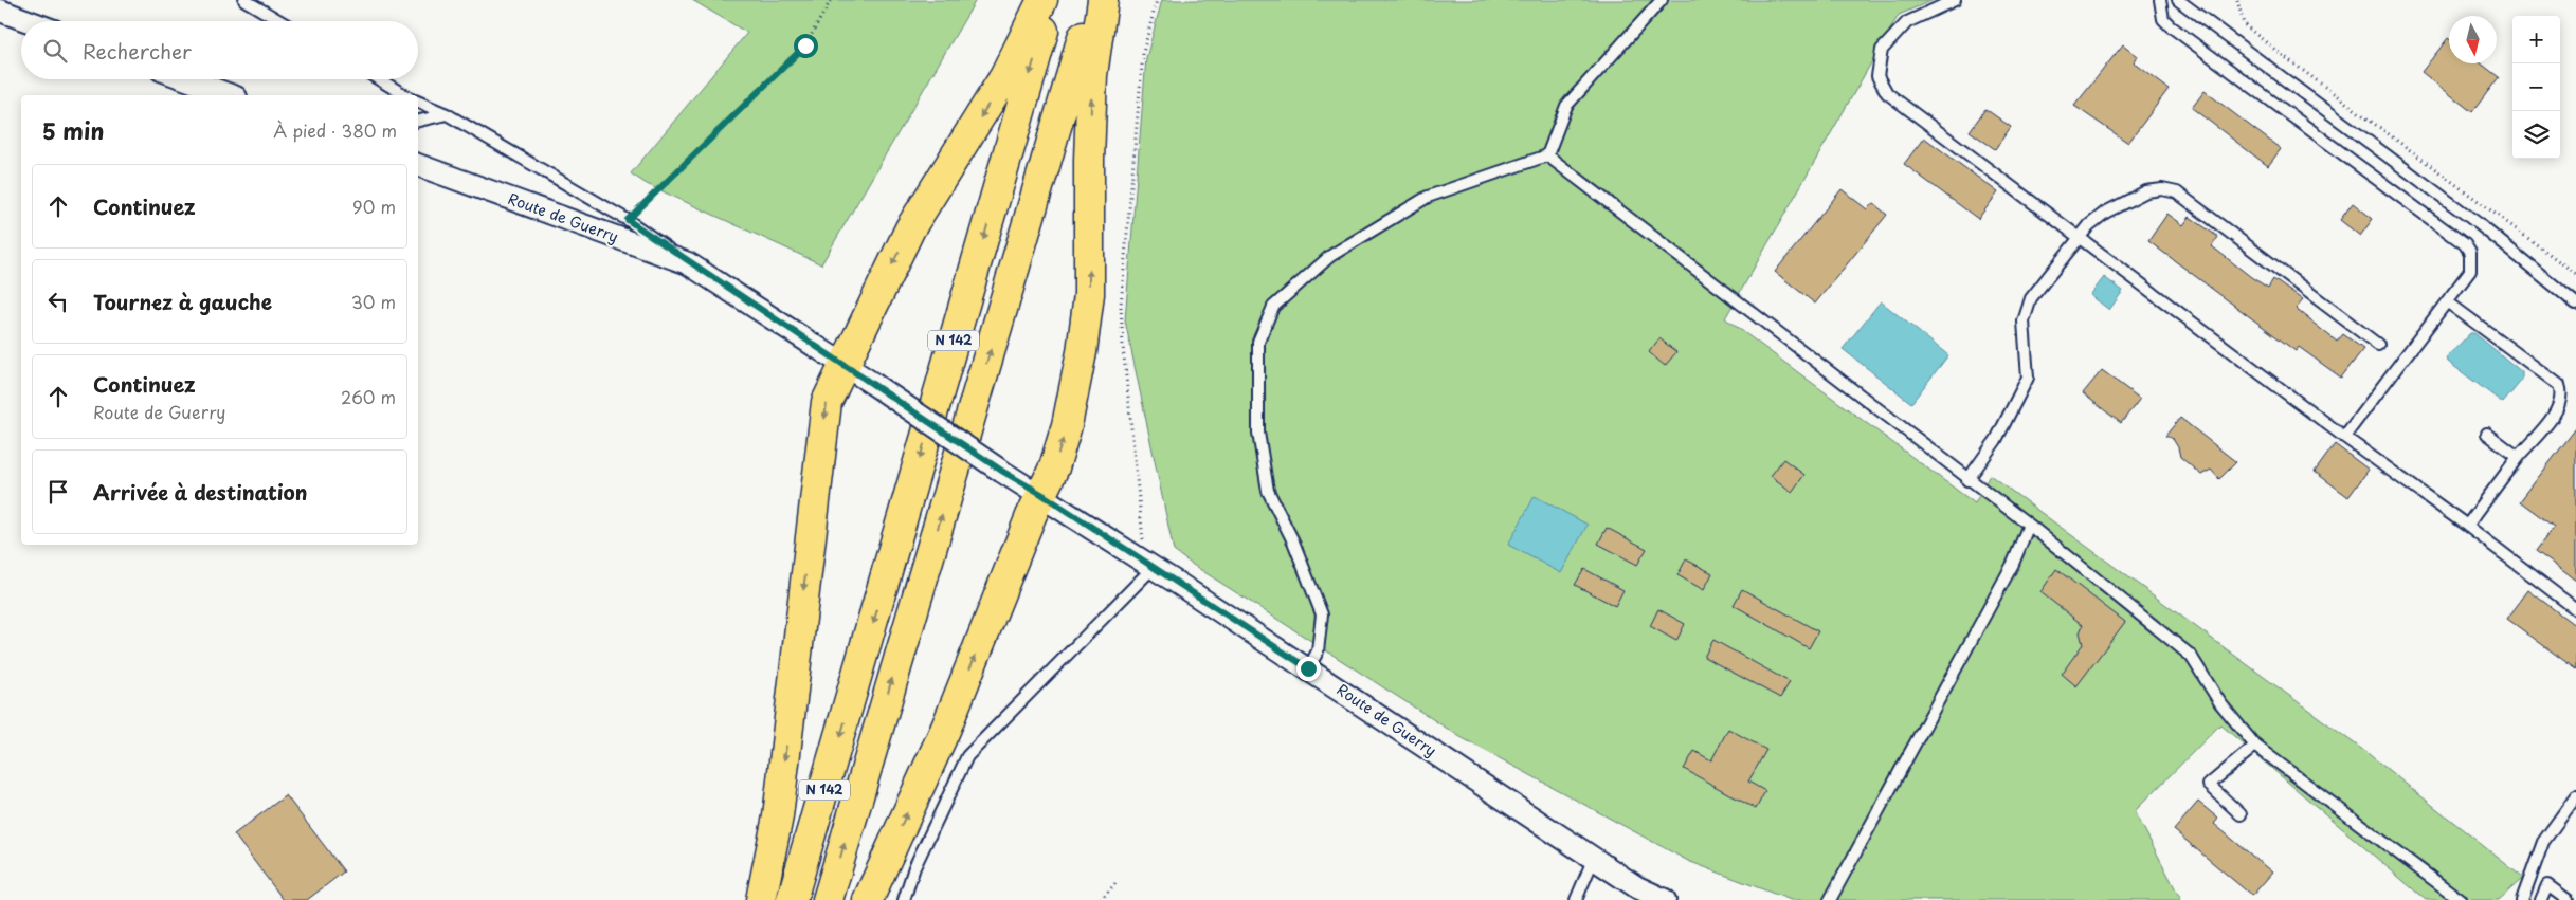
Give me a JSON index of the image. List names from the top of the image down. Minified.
{"streets":{"highway":["N 142"],"street":["Route de Guerry"]},"north":"bottom","page":{"map_buttons":["+","−"],"search":"Rechercher","heading":["5 min","À pied · 380 m"],"list":[["Continuez","90 m"],["Tournez à gauche","30 m"],["Continuez","Route de Guerry","260 m"],"Arrivée à destination"]}}
